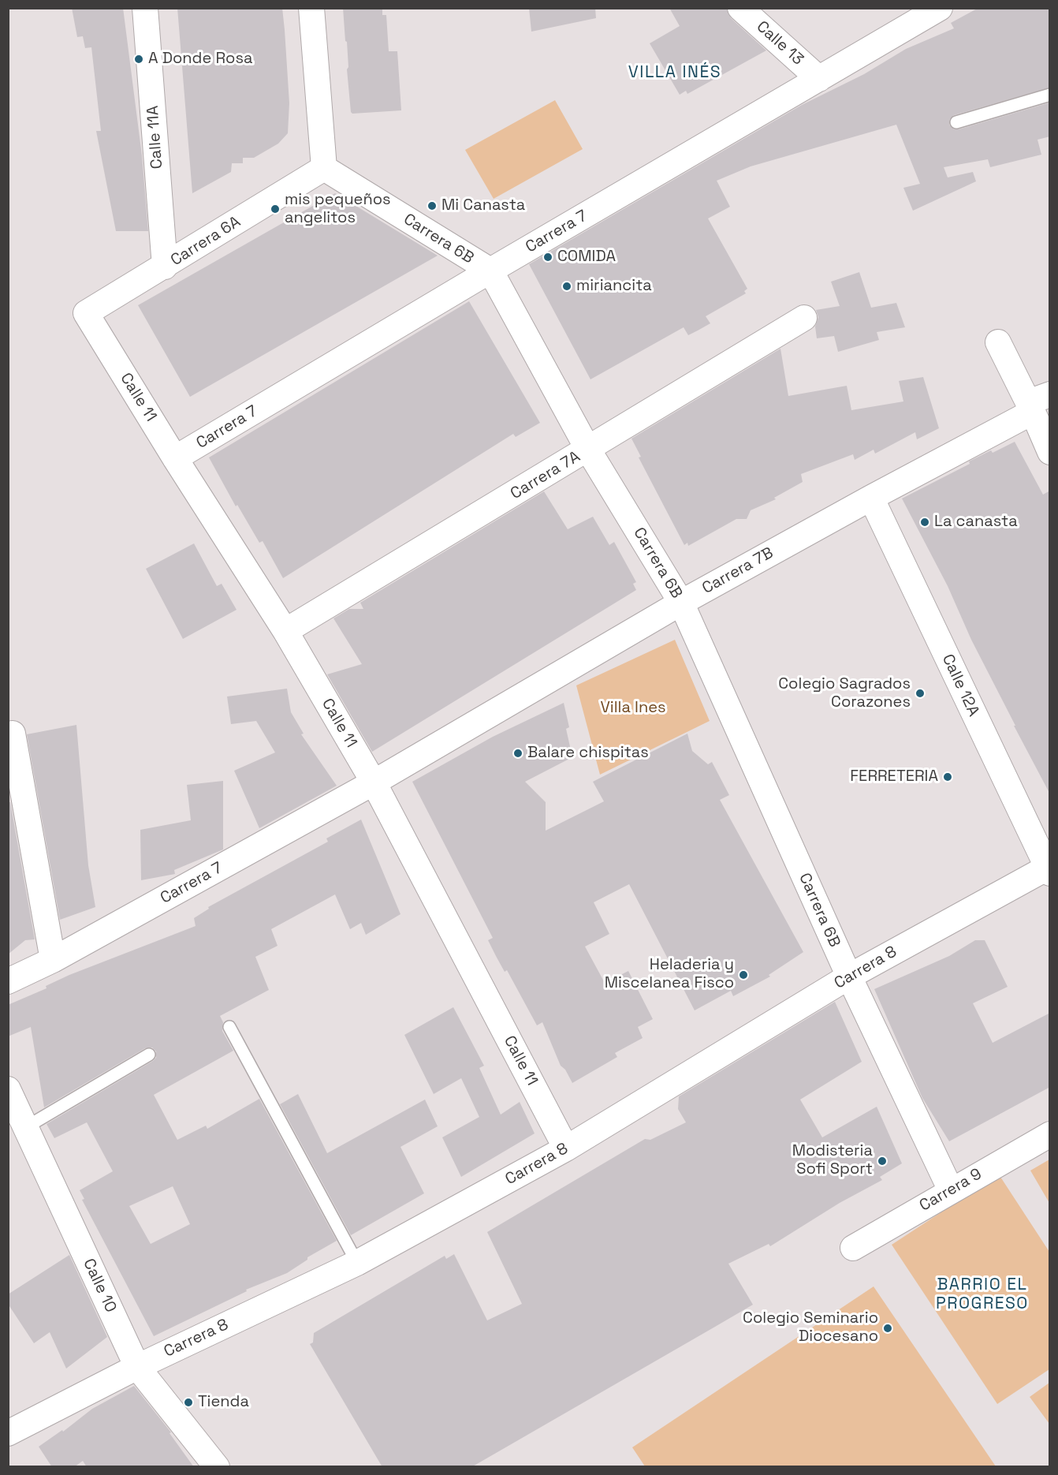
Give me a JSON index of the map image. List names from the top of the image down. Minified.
{"streets":{"street":["Calle 13","Calle 11A","Carrera 7","Carrera 6B","Carrera 6A","Calle 11","Carrera 7A","Carrera 7B","Calle 12A","Carrera 8","Carrera 9","Calle 10"]},"crossings":[["Calle 13","Carrera 7"],["Calle 11A","Carrera 6A"],["Carrera 7","Carrera 6B"],["Carrera 7","Calle 11"],["Carrera 7","Carrera 7B"],["Carrera 6B","Carrera 6A"],["Carrera 6B","Carrera 7A"],["Carrera 6B","Carrera 7B"],["Carrera 6B","Carrera 8"],["Carrera 6B","Carrera 9"],["Carrera 6A","Calle 11"],["Calle 11","Carrera 7A"],["Calle 11","Carrera 7B"],["Calle 11","Carrera 8"],["Carrera 7B","Calle 12A"],["Calle 12A","Carrera 8"],["Carrera 8","Calle 10"]],"districts":["VILLA INÉS","BARRIO EL PROGRESO"],"parks":["Villa Ines"],"places":["A Donde Rosa","Mi Canasta","mis pequeños angelitos","COMIDA","miriancita","La canasta","Colegio Sagrados Corazones","Balare chispitas","FERRETERIA","Heladeria y Miscelanea Fisco","Modisteria Sofi Sport","Colegio Seminario Diocesano","Tienda"]}
